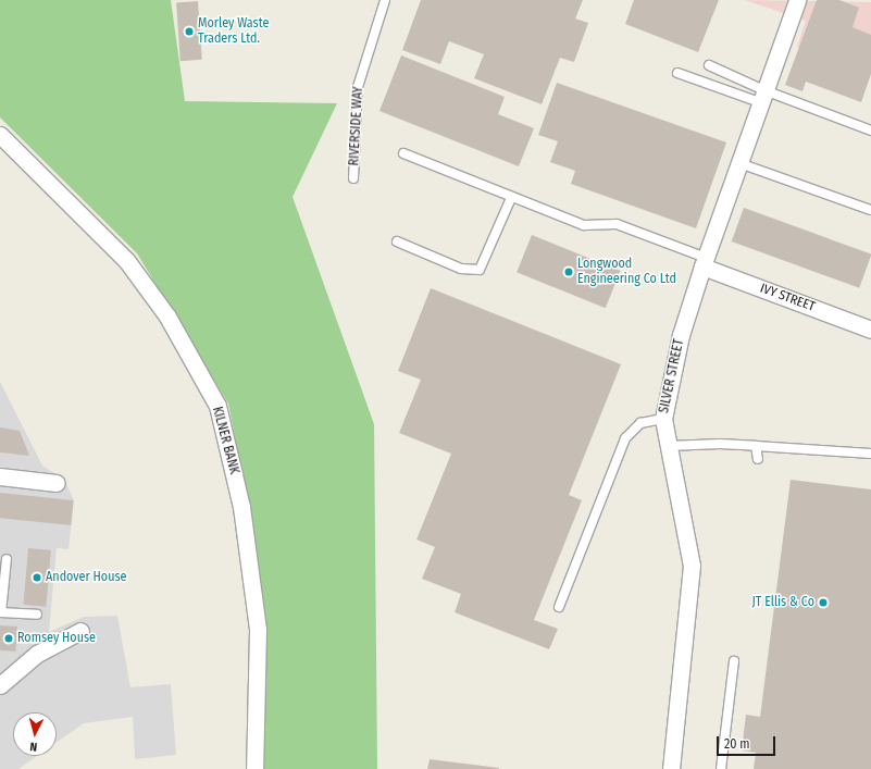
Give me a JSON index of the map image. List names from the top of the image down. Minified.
{"streets":{"street":["IVY STREET","SILVER STREET","KILNER BANK"],"lane":["RIVERSIDE WAY"]},"crossings":[["IVY STREET","SILVER STREET"]],"places":["Morley Waste Traders Ltd.","Longwood Engineering Co Ltd","Andover House","JT Ellis & Co","Romsey House"],"scale_bar":"20 m","north":"bottom"}
